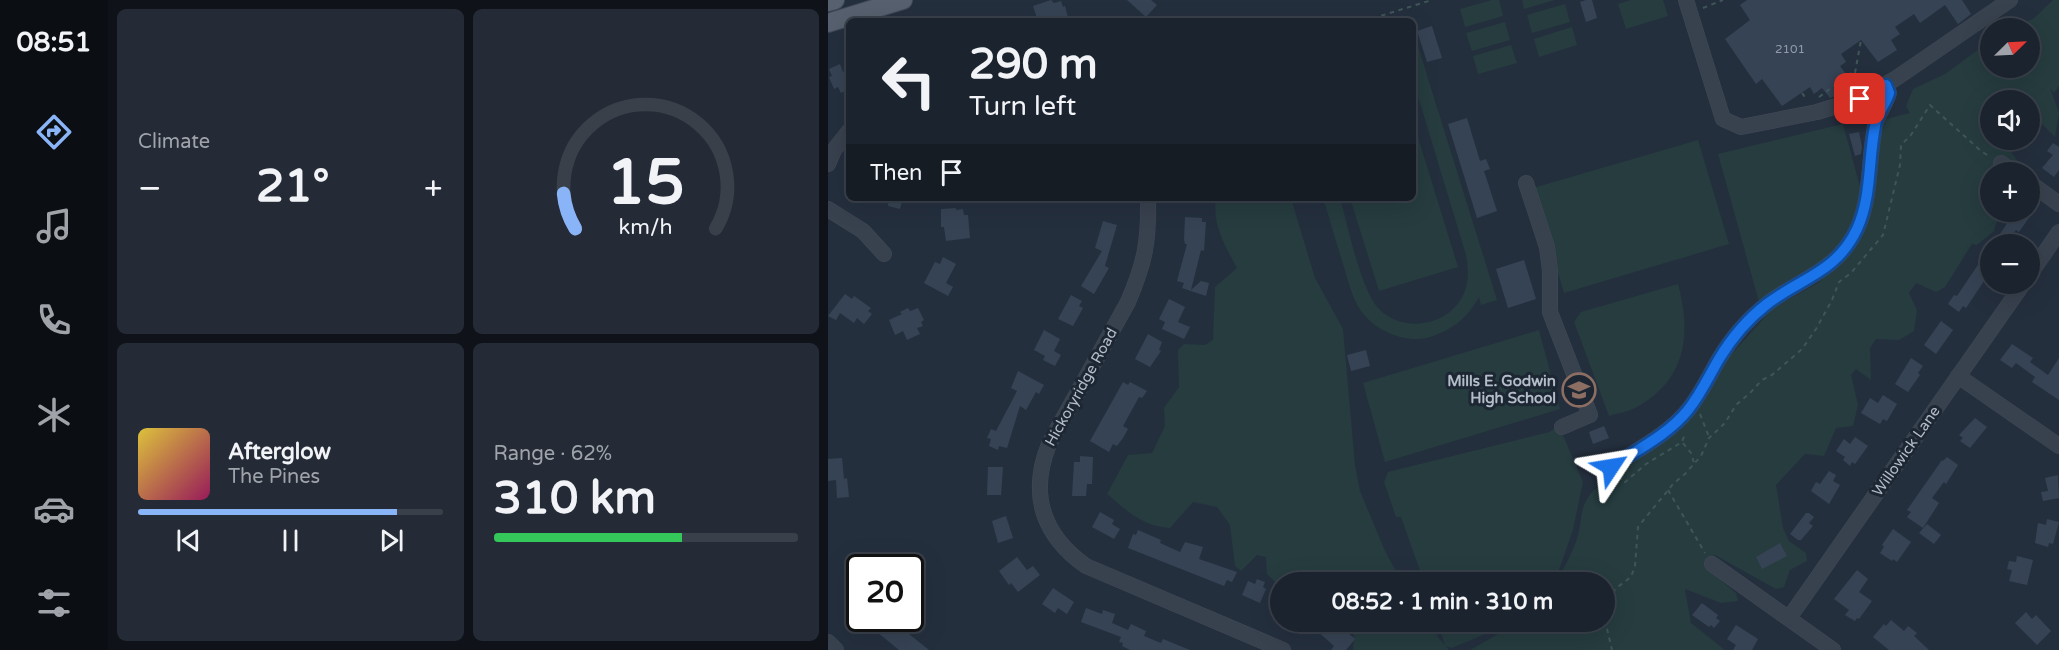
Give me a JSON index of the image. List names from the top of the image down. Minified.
{"streets":{"street":["Hickoryridge Road","Willowick Lane"]},"places":{"school or university":["Mills E. Godwin High School"]},"house_numbers":["2101"],"north":"top right","page":{"tabs":"08:51","tile":["Climate",["Range · 62%","310 km"]],"map_buttons":["+","−"],"turn":["290 m","Turn left"],"then":"Then","heat":["−","21°","+"],"song":["Afterglow","The Pines"],"limit":"20","trip":"08:52 · 1 min · 310 m","gauge":["15","km/h"]}}
